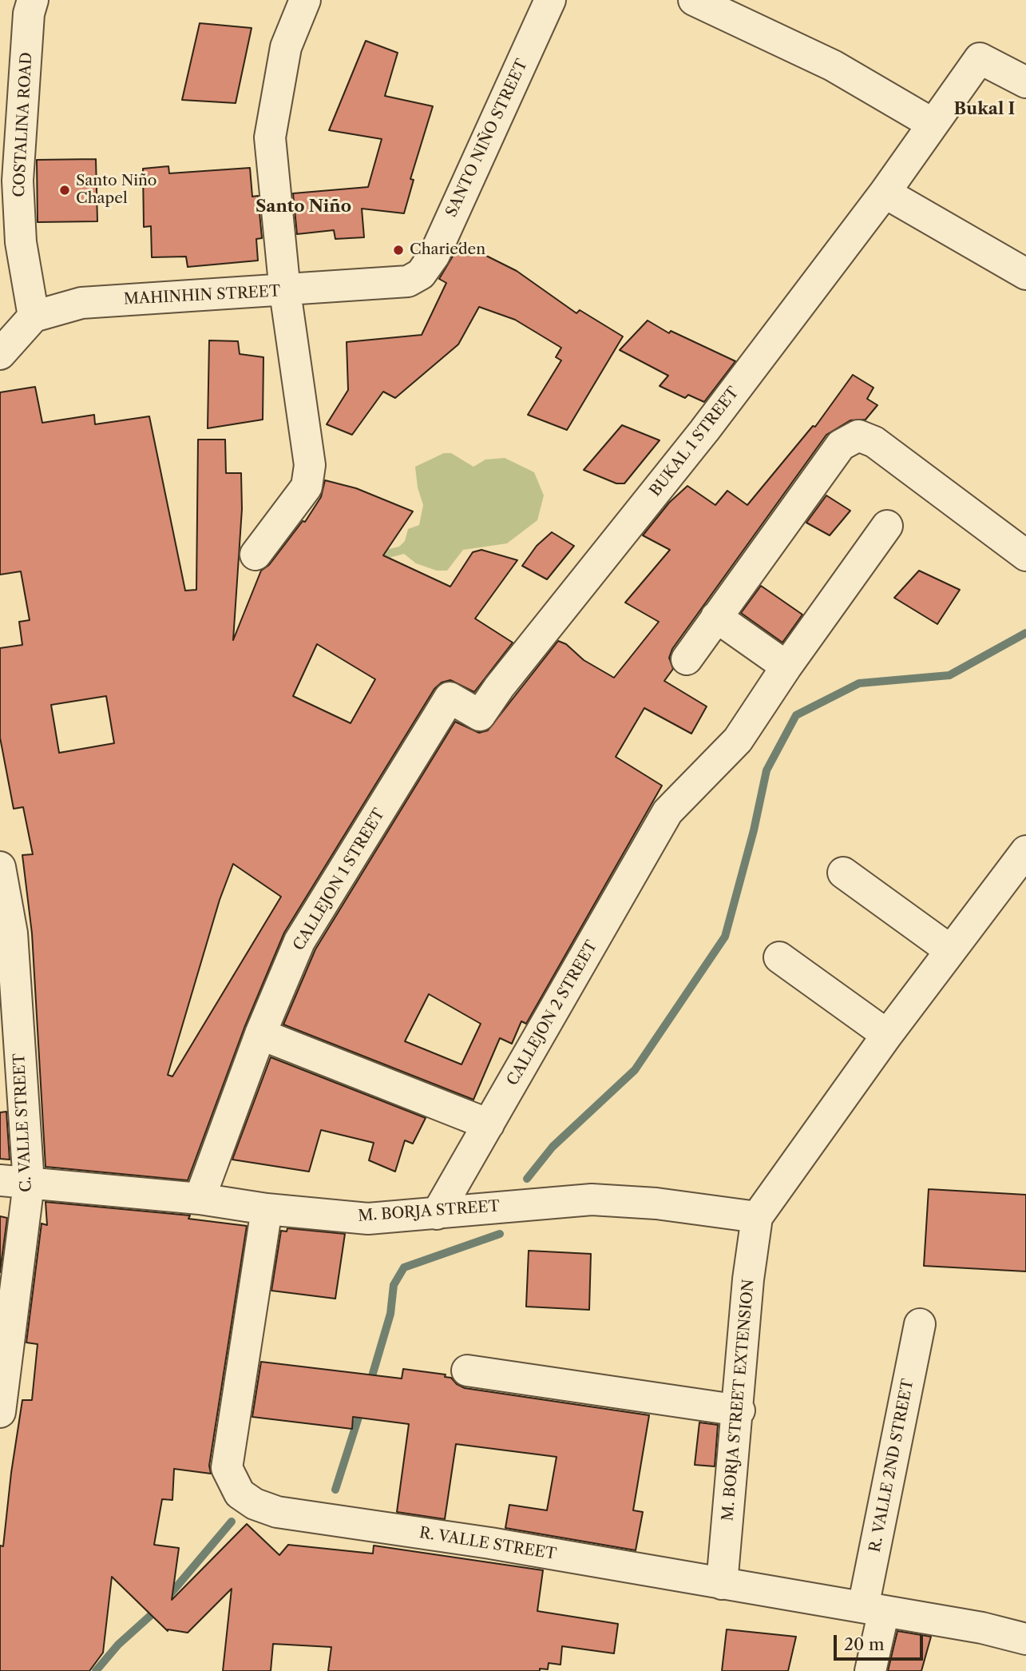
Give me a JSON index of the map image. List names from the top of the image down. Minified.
{"streets":{"street":["COSTALINA ROAD","SANTO NIÑO STREET","MAHINHIN STREET","BUKAL 1 STREET","CALLEJON 1 STREET","CALLEJON 2 STREET","C. VALLE STREET","M. BORJA STREET","M. BORJA STREET EXTENSION","R. VALLE 2ND STREET","R. VALLE STREET"]},"crossings":[["COSTALINA ROAD","MAHINHIN STREET"],["SANTO NIÑO STREET","MAHINHIN STREET"],["BUKAL 1 STREET","CALLEJON 1 STREET"],["CALLEJON 1 STREET","M. BORJA STREET"],["CALLEJON 2 STREET","M. BORJA STREET"],["C. VALLE STREET","M. BORJA STREET"],["M. BORJA STREET","M. BORJA STREET EXTENSION"],["M. BORJA STREET","R. VALLE STREET"],["M. BORJA STREET EXTENSION","R. VALLE STREET"],["R. VALLE 2ND STREET","R. VALLE STREET"]],"districts":["Bukal I","Santo Niño"],"places":["Santo Niño Chapel","Charieden"],"scale_bar":"20 m"}
